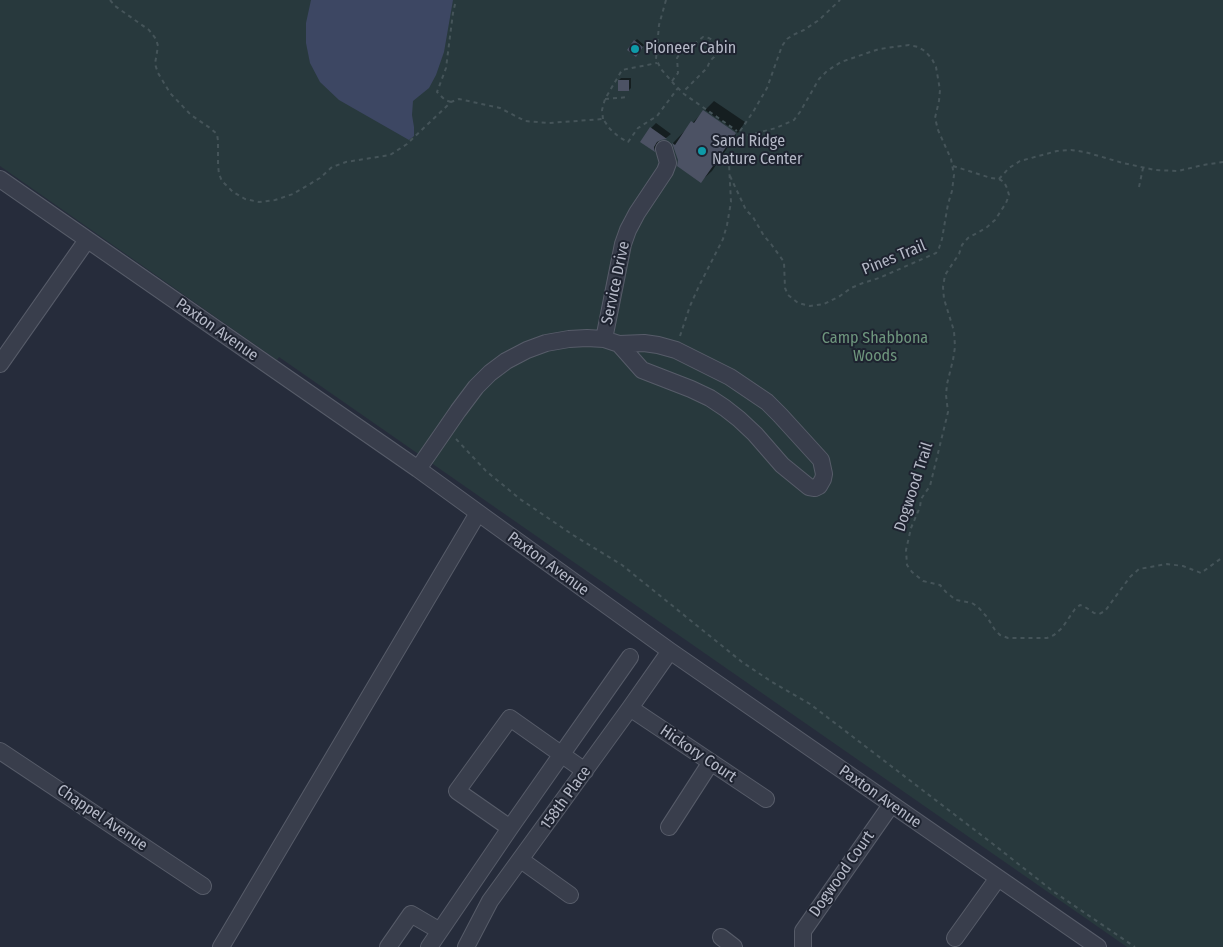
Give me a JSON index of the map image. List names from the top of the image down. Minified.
{"streets":{"street":["Service Drive","Paxton Avenue","Hickory Court","158th Place","Chappel Avenue","Dogwood Court"],"path":["Pines Trail","Dogwood Trail"]},"crossings":[["Paxton Avenue","158th Place"],["Paxton Avenue","Dogwood Court"],["Hickory Court","158th Place"]],"parks":["Camp Shabbona Woods"],"places":["Pioneer Cabin","Sand Ridge Nature Center"]}
